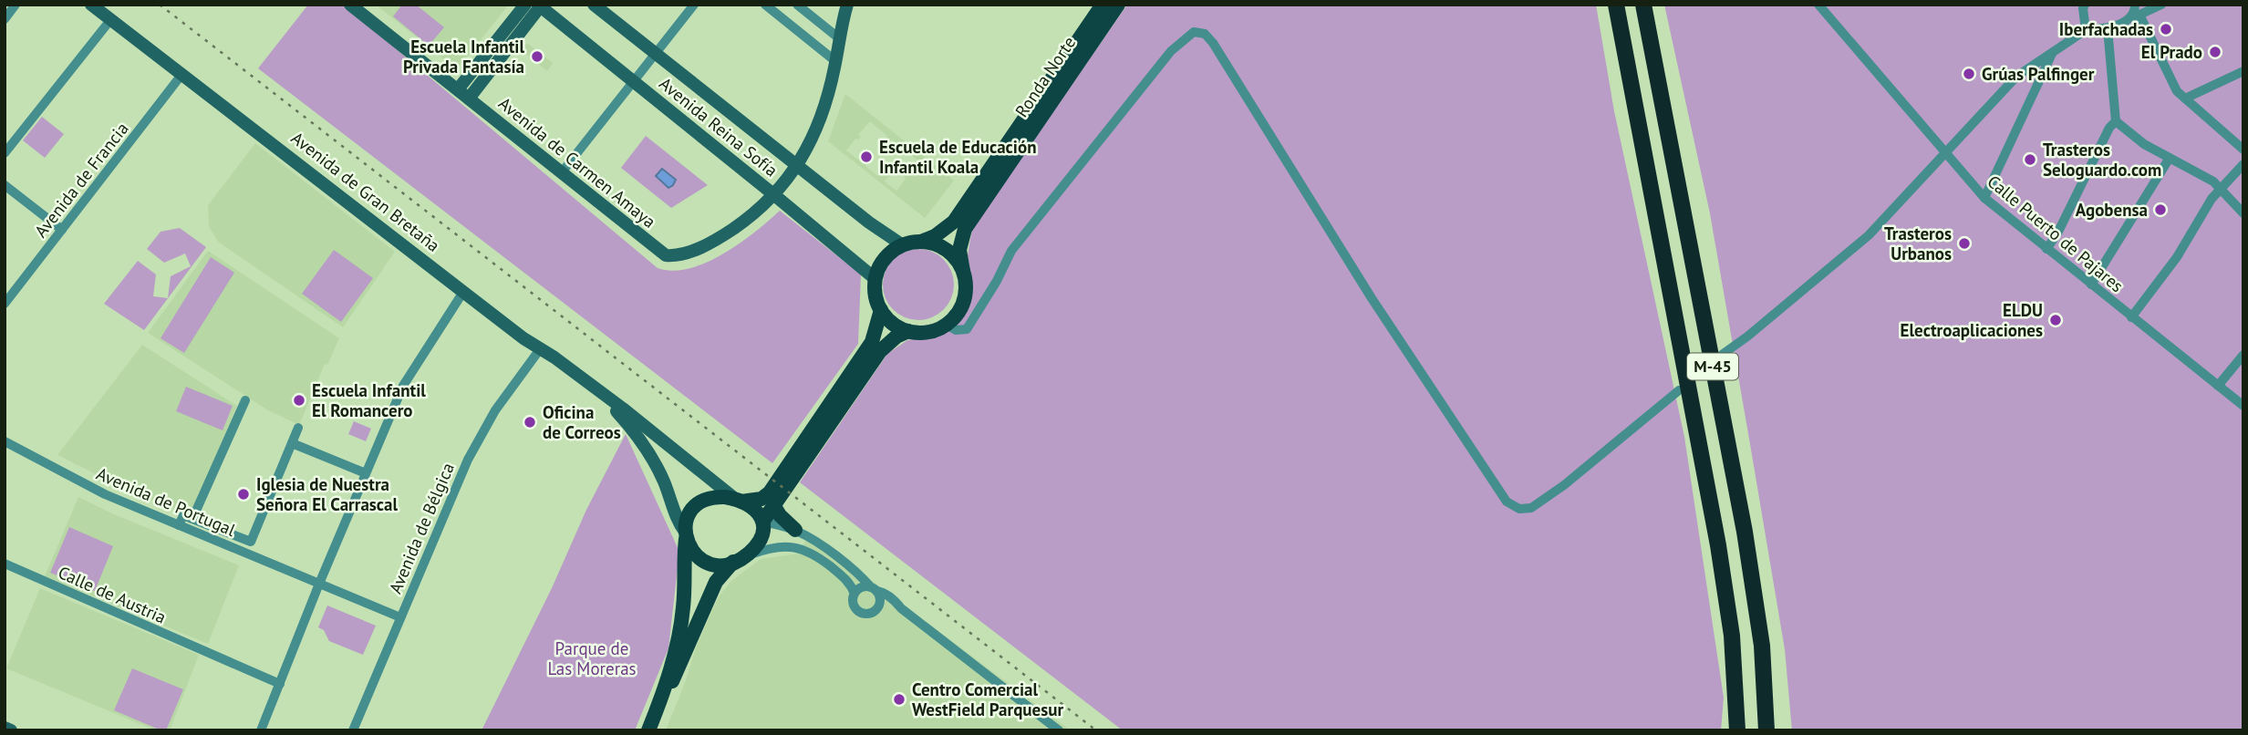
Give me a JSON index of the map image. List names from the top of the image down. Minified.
{"streets":{"highway":["M-45"],"main road":["Ronda Norte","Avenida de Gran Bretaña"],"street":["Avenida Reina Sofía","Avenida de Carmen Amaya","Avenida de Francia","Calle Puerto de Pajares","Avenida de Portugal","Avenida de Bélgica","Calle de Austria"]},"crossings":[["Ronda Norte","Avenida Reina Sofía"],["Avenida Reina Sofía","Avenida de Carmen Amaya"],["Avenida de Francia","Avenida de Gran Bretaña"],["Avenida de Gran Bretaña","Avenida de Bélgica"],["Avenida de Portugal","Avenida de Bélgica"]],"parks":["Parque de Las Moreras"],"places":["Iberfachadas","El Prado","Escuela Infantil Privada Fantasía","Grúas Palfinger","Escuela de Educación Infantil Koala","Trasteros Seloguardo.com","Agobensa","Trasteros Urbanos","ELDU Electroaplicaciones","Escuela Infantil El Romancero","Oficina de Correos","Iglesia de Nuestra Señora El Carrascal","Centro Comercial WestField Parquesur"]}
